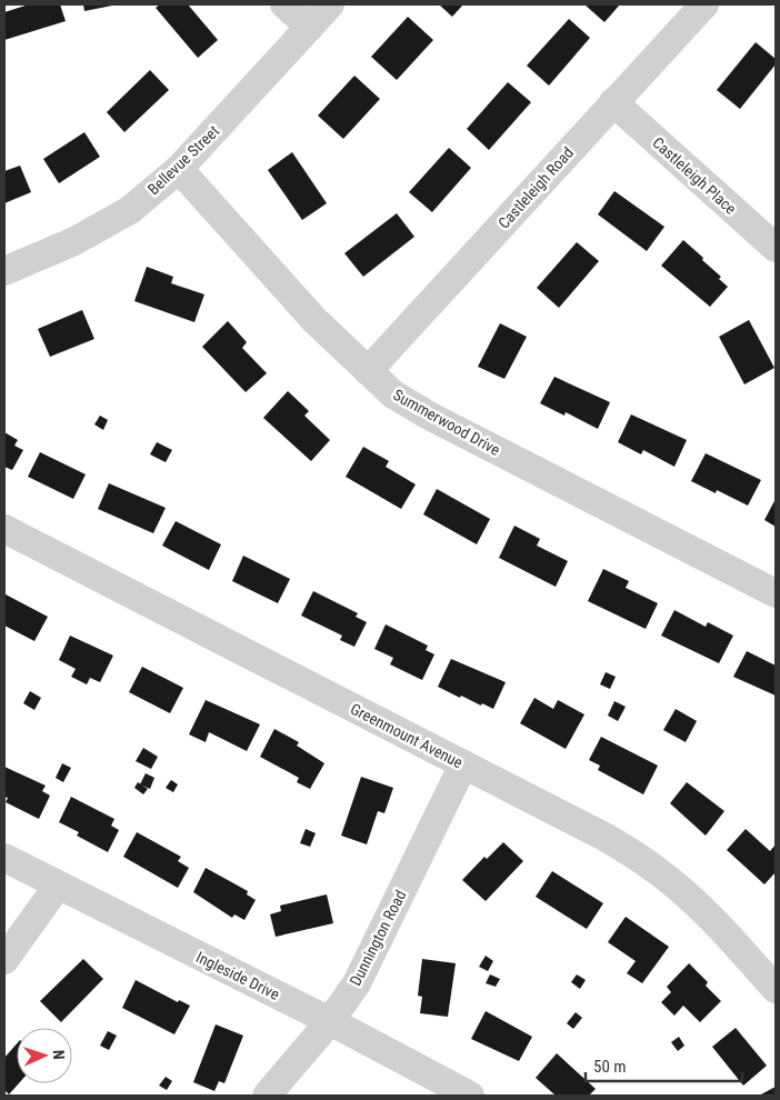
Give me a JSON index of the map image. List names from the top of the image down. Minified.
{"streets":{"street":["Bellevue Street","Castleleigh Place","Castleleigh Road","Summerwood Drive","Greenmount Avenue","Dunnington Road","Ingleside Drive"]},"crossings":[["Bellevue Street","Summerwood Drive"],["Castleleigh Place","Castleleigh Road"],["Castleleigh Road","Summerwood Drive"],["Greenmount Avenue","Dunnington Road"],["Dunnington Road","Ingleside Drive"]],"scale_bar":"50 m","north":"right"}
